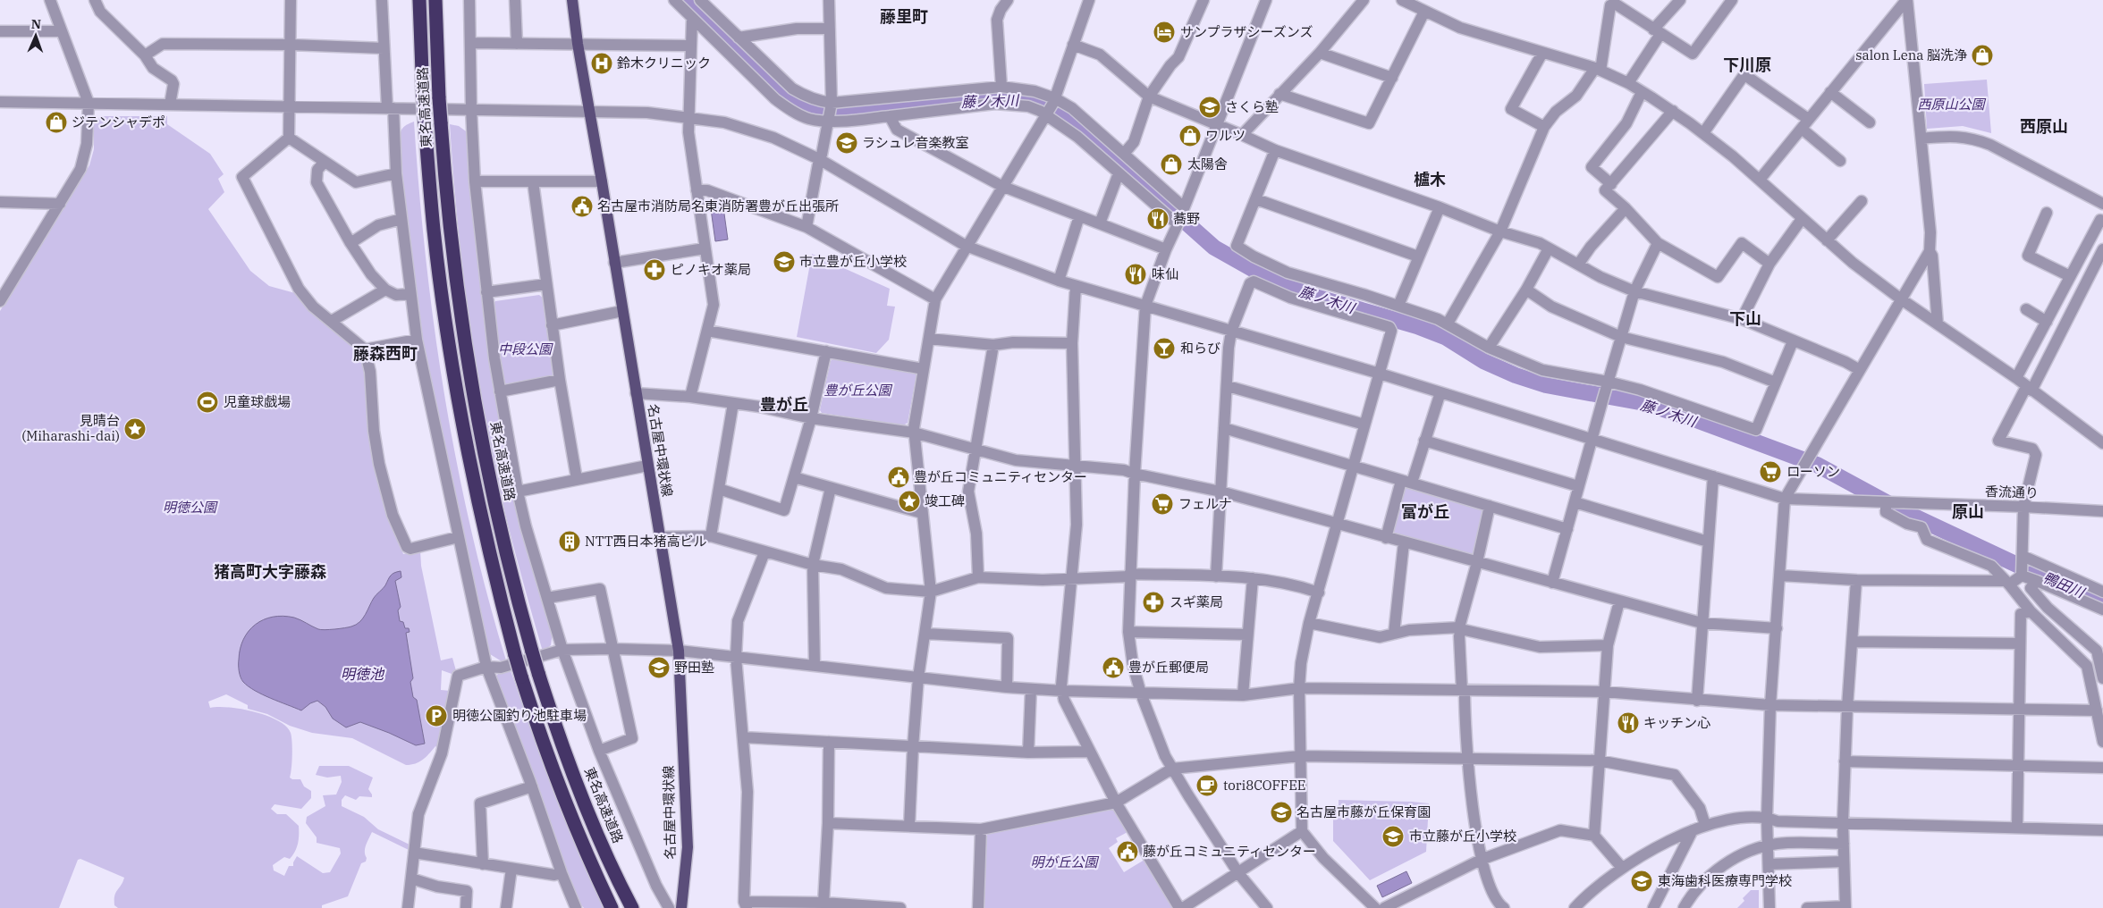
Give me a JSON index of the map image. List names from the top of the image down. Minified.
{"streets":{"highway":["東名高速道路"],"main road":["名古屋中環状線"],"street":["香流通り"]},"crossings":[["名古屋中環状線","香流通り"]],"districts":["藤里町","下川原","西原山","櫨木","下山","藤森西町","豊が丘","富が丘","原山","猪高町大字藤森"],"water":["藤ノ木川","鴨田川","明徳池"],"parks":["西原山公園","中段公園","豊が丘公園","明徳公園","明が丘公園"],"places":{"hotel":["サンプラザシーズンズ"],"shop":["salon Lena 脳洗浄","ジテンシャデポ","ワルツ","太陽舎"],"hospital":["鈴木クリニック"],"school or university":["さくら塾","ラシュレ音楽教室","市立豊が丘小学校","野田塾","名古屋市藤が丘保育園","市立藤が丘小学校","東海歯科医療専門学校"],"public building":["名古屋市消防局名東消防署豊が丘出張所","豊が丘コミュニティセンター","豊が丘郵便局","藤が丘コミュニティセンター"],"restaurant":["蕎野","味仙","キッチン心"],"pharmacy":["ピノキオ薬局","スギ薬局"],"bar":["和らび"],"sports":["児童球戯場"],"place":["見晴台 (Miharashi-dai)","竣工碑"],"supermarket":["ローソン","フェルナ"],"building":["NTT西日本猪高ビル"],"parking":["明徳公園釣り池駐車場"],"cafe":["tori8COFFEE"]},"north":"top"}
